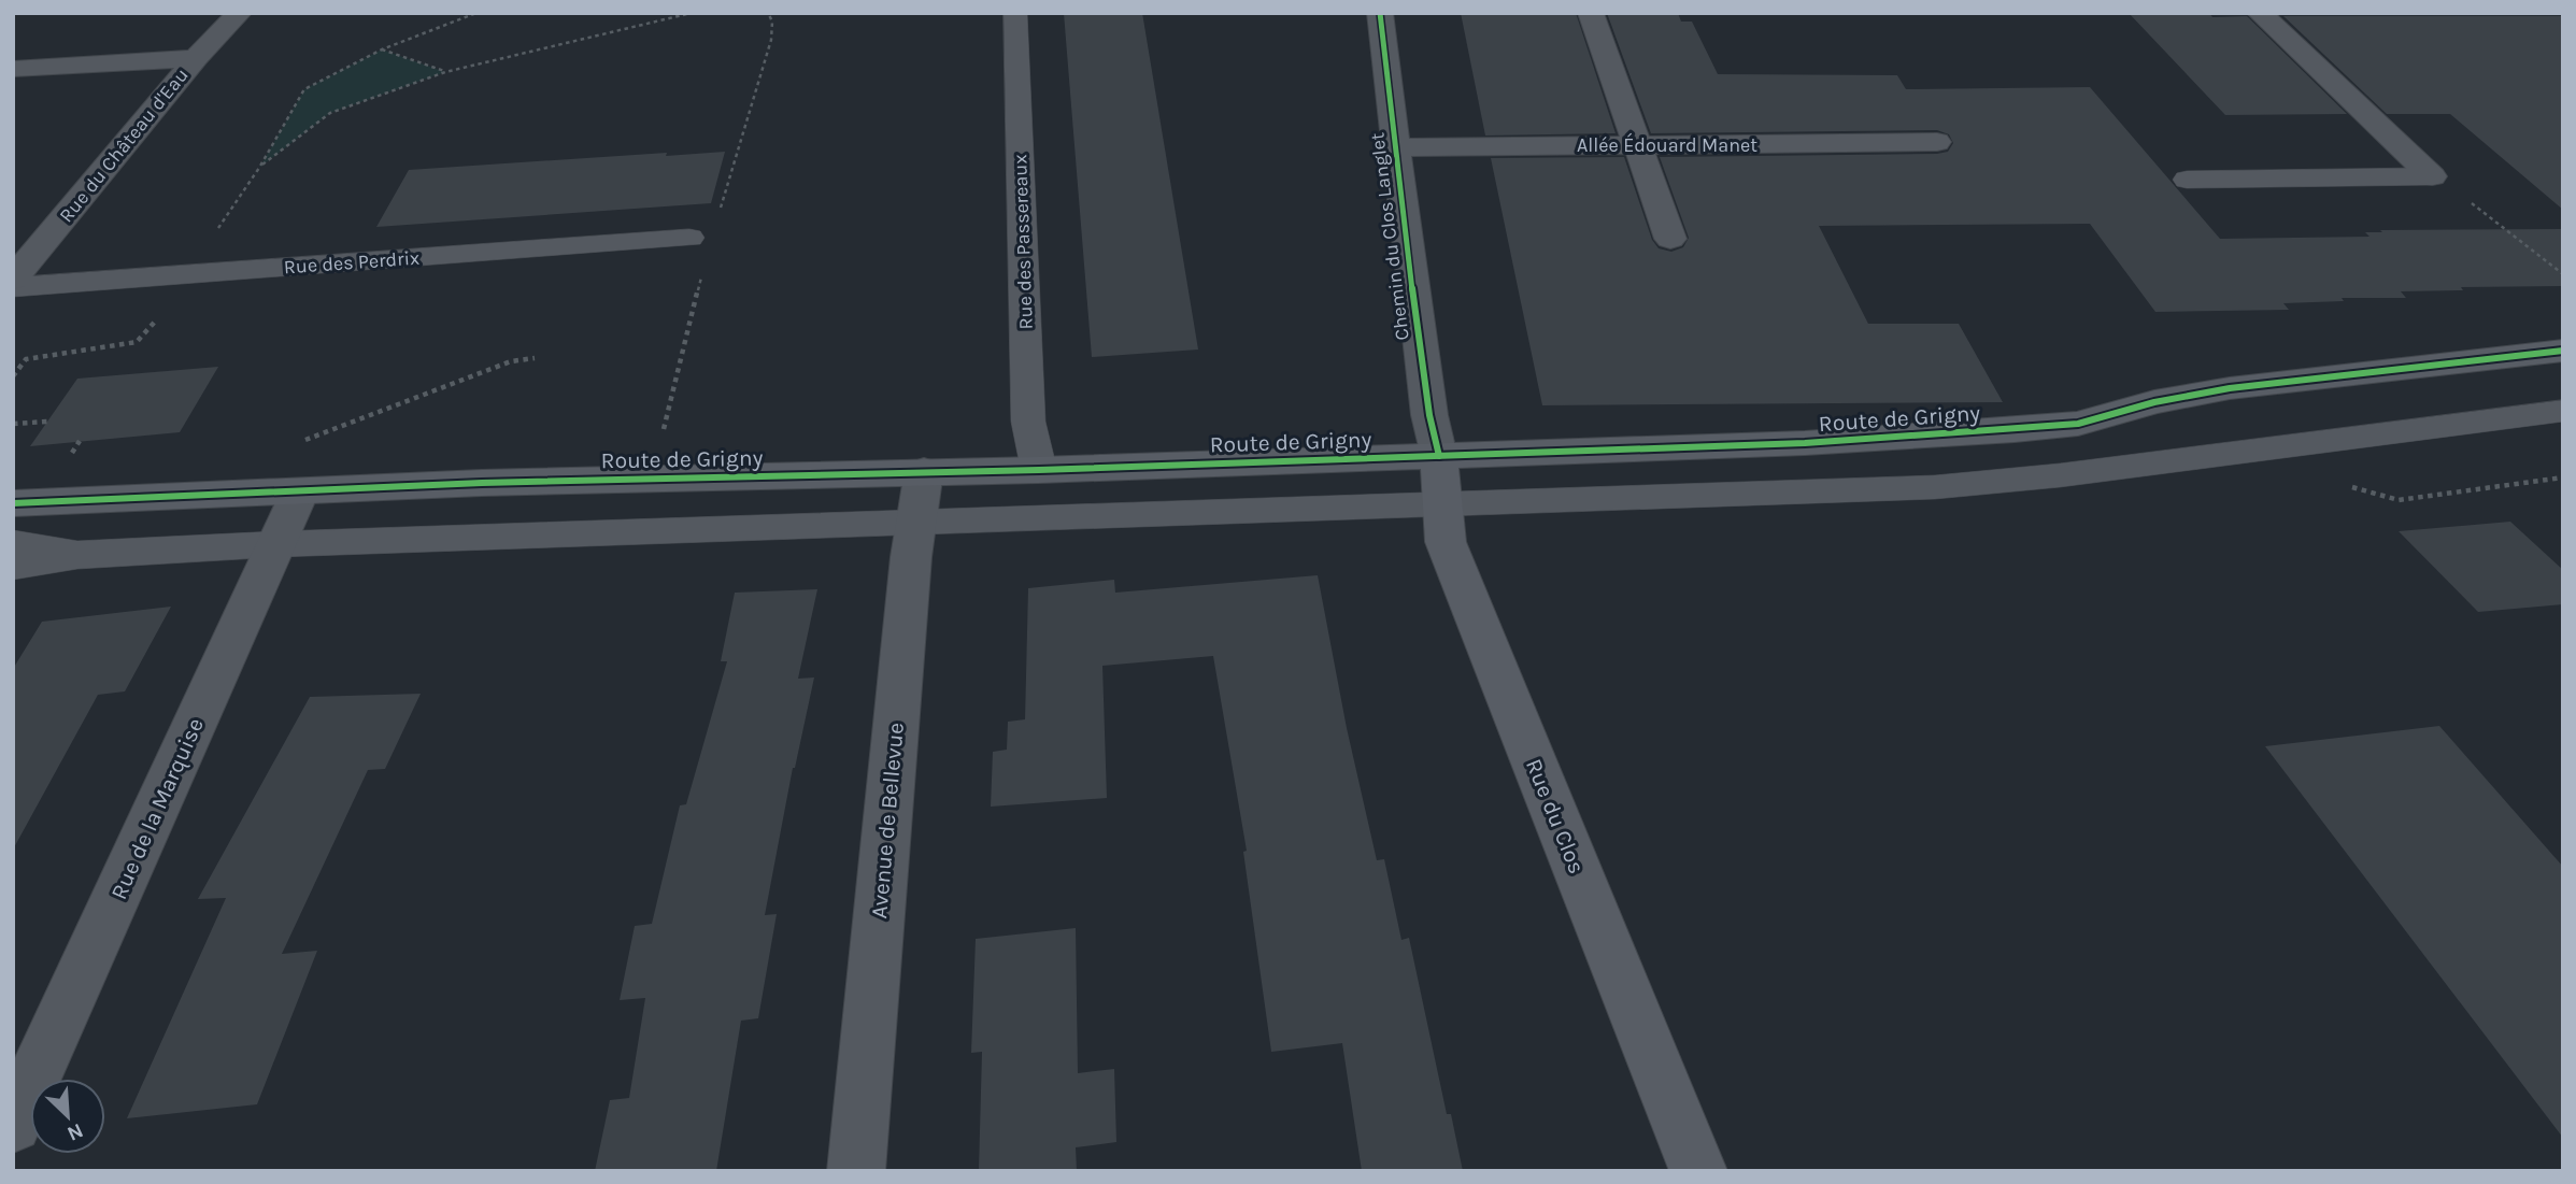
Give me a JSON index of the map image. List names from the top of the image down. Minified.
{"streets":{"street":["Rue du Château d'Eau","Allée Édouard Manet","Chemin du Clos Langlet","Route de Grigny","Rue de la Marquise","Rue du Clos","Avenue de Bellevue"],"lane":["Rue des Passereaux","Rue des Perdrix"]},"crossings":[["Allée Édouard Manet","Chemin du Clos Langlet"],["Chemin du Clos Langlet","Route de Grigny"],["Chemin du Clos Langlet","Rue du Clos"],["Rue des Passereaux","Route de Grigny"],["Route de Grigny","Rue de la Marquise"],["Route de Grigny","Rue du Clos"],["Route de Grigny","Avenue de Bellevue"]],"north":"bottom right"}
